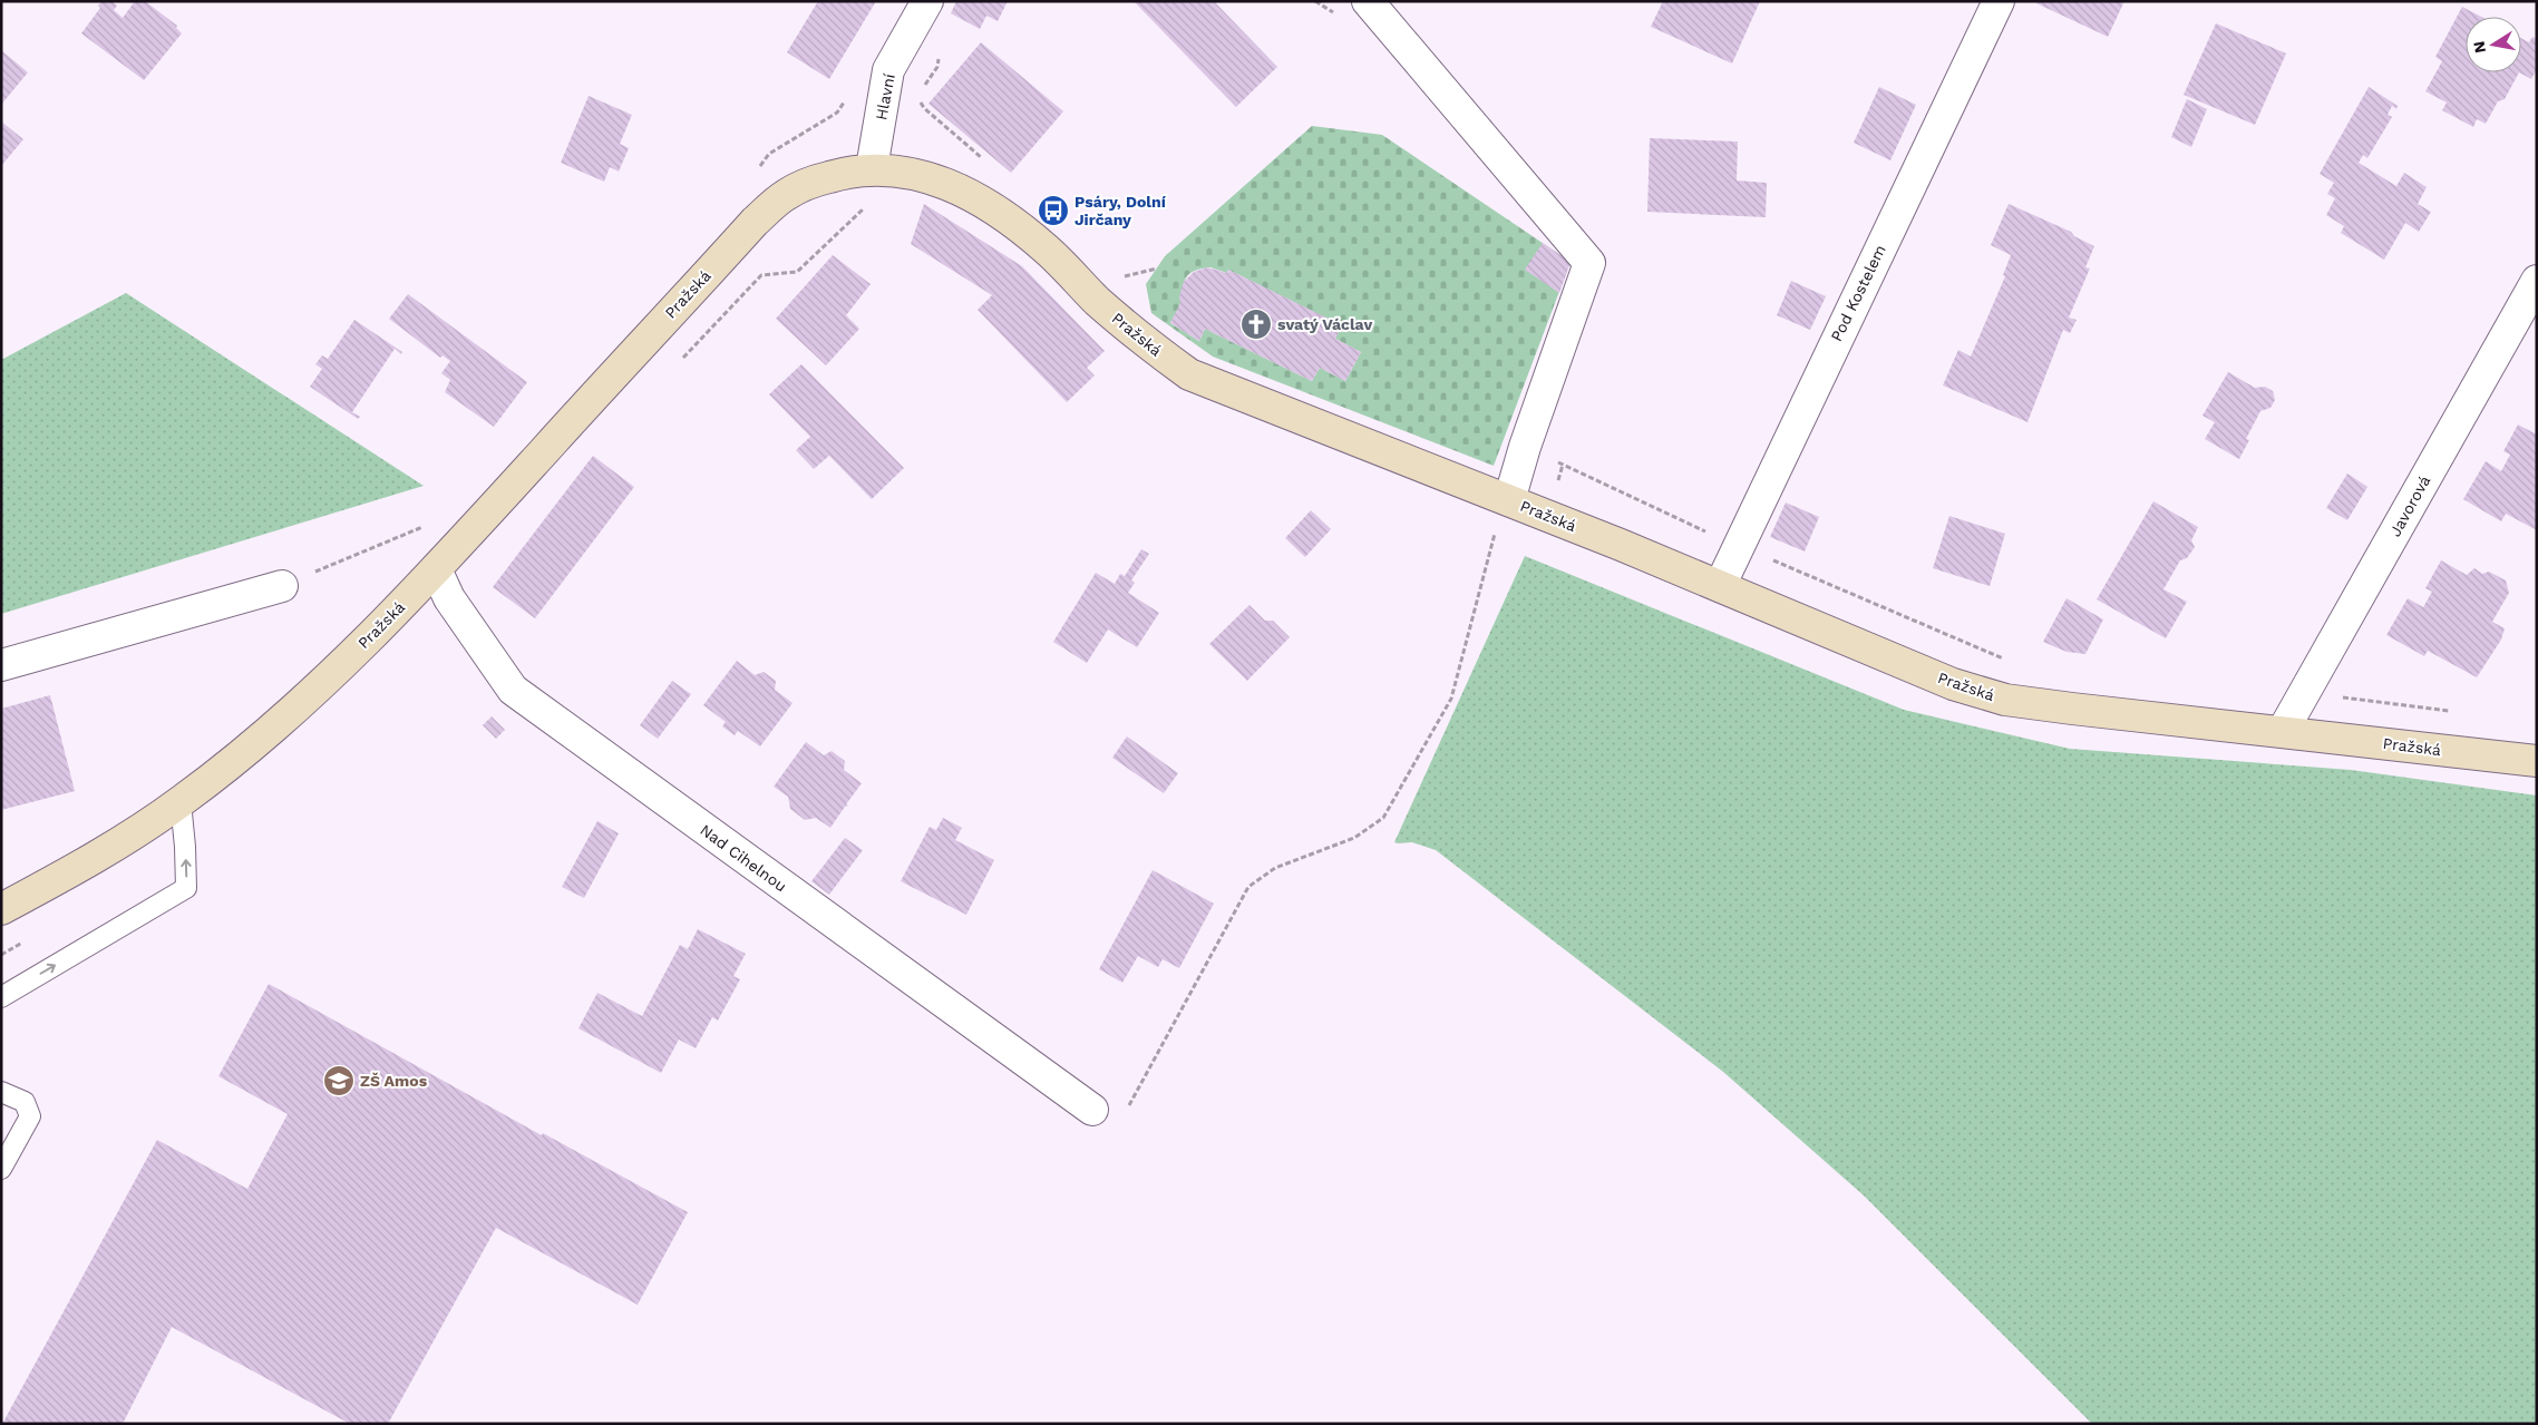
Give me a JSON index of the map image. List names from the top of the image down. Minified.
{"streets":{"main road":["Pražská"],"street":["Hlavní","Pod Kostelem","Javorová","Nad Cihelnou"]},"crossings":[["Hlavní","Pražská"],["Pod Kostelem","Pražská"],["Pražská","Javorová"],["Pražská","Nad Cihelnou"]],"places":{"bus stop":["Psáry, Dolní Jirčany"],"church":["svatý Václav"],"school or university":["ZŠ Amos"]},"north":"left"}
